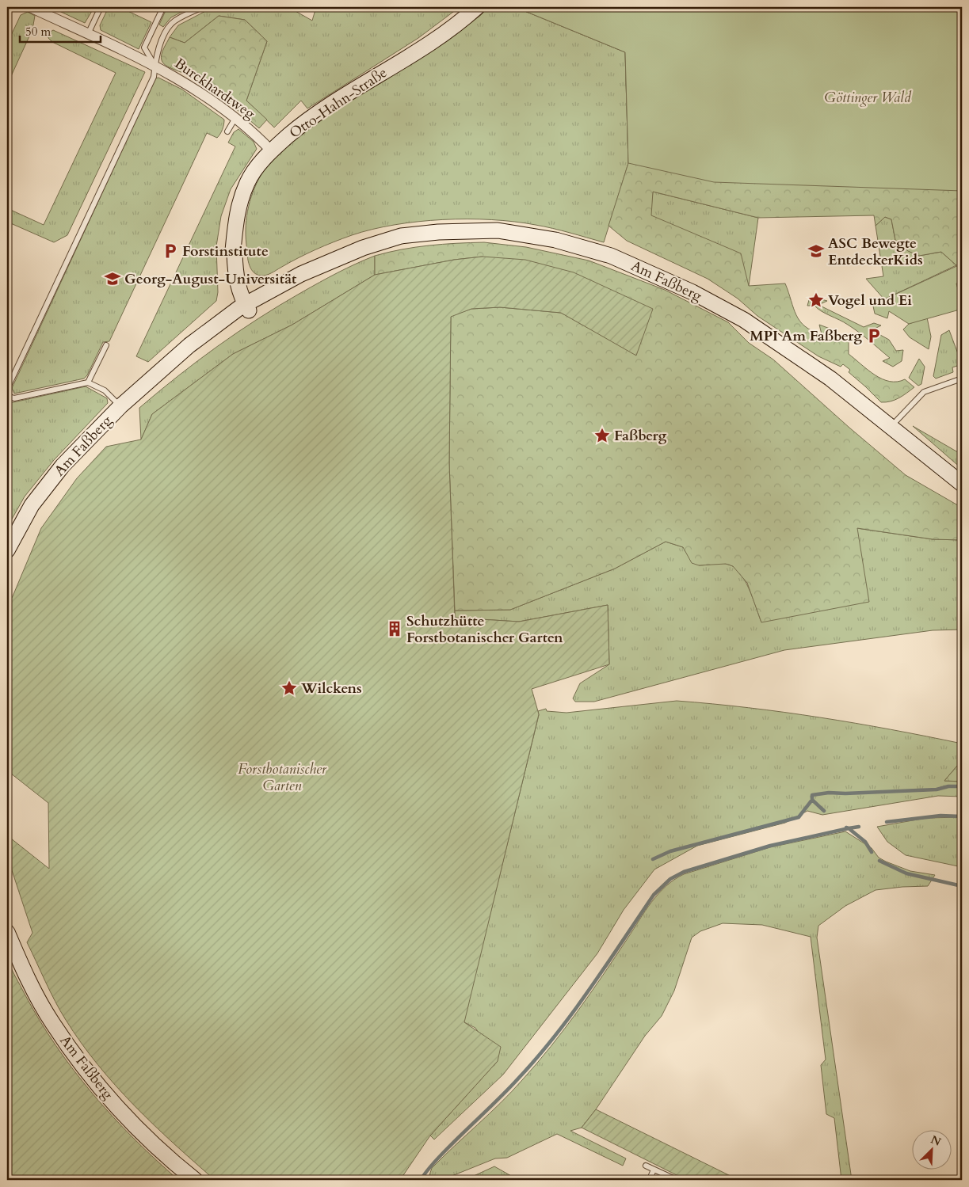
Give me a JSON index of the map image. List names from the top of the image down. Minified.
{"streets":{"street":["Burckhardtweg","Otto-Hahn-Straße","Am Faßberg"]},"crossings":[["Burckhardtweg","Otto-Hahn-Straße"],["Otto-Hahn-Straße","Am Faßberg"]],"parks":["Göttinger Wald","Forstbotanischer Garten"],"places":{"parking":["Forstinstitute","MPI Am Faßberg"],"school or university":["ASC Bewegte EntdeckerKids","Georg-August-Universität"],"place":["Vogel und Ei","Faßberg","Wilckens"],"building":["Schutzhütte Forstbotanischer Garten"]},"scale_bar":"50 m","north":"top right"}
